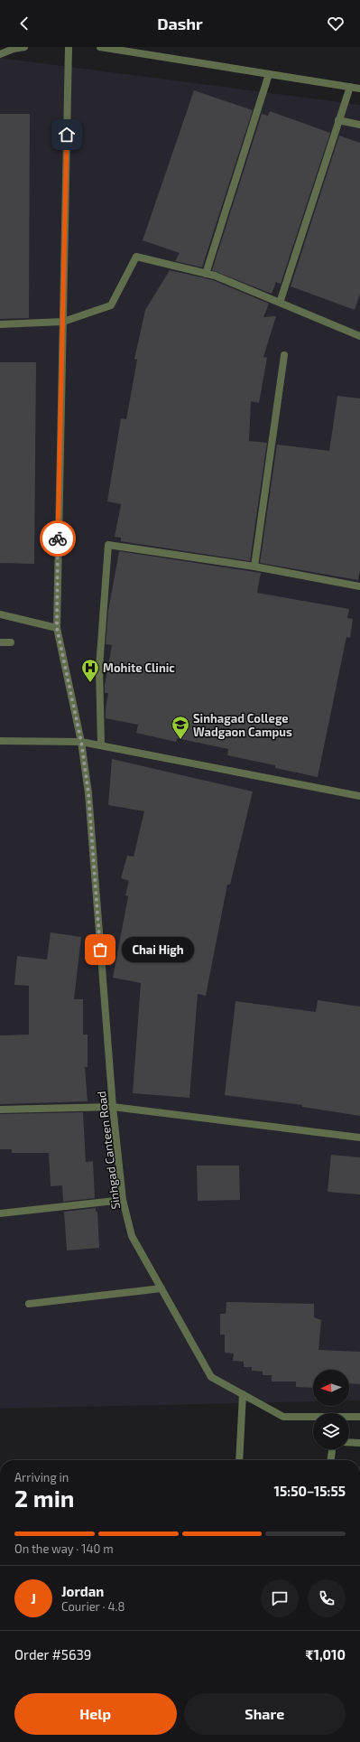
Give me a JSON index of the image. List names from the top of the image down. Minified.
{"streets":{"street":["Sinhgad Canteen Road"]},"places":{"hospital":["Mohite Clinic"],"school or university":["Sinhagad College Wadgaon Campus"],"other":["Chai High"]},"north":"left","page":{"header":"Dashr","bubble":"Chai High","heading":["2 min","Arriving in","15:50–15:55"],"panel":["Jordan","Courier · 4.8","Order #5639","₹1,010"],"bar":"On the way · 140 m","round":"J","buttons":["Help","Share"]}}
